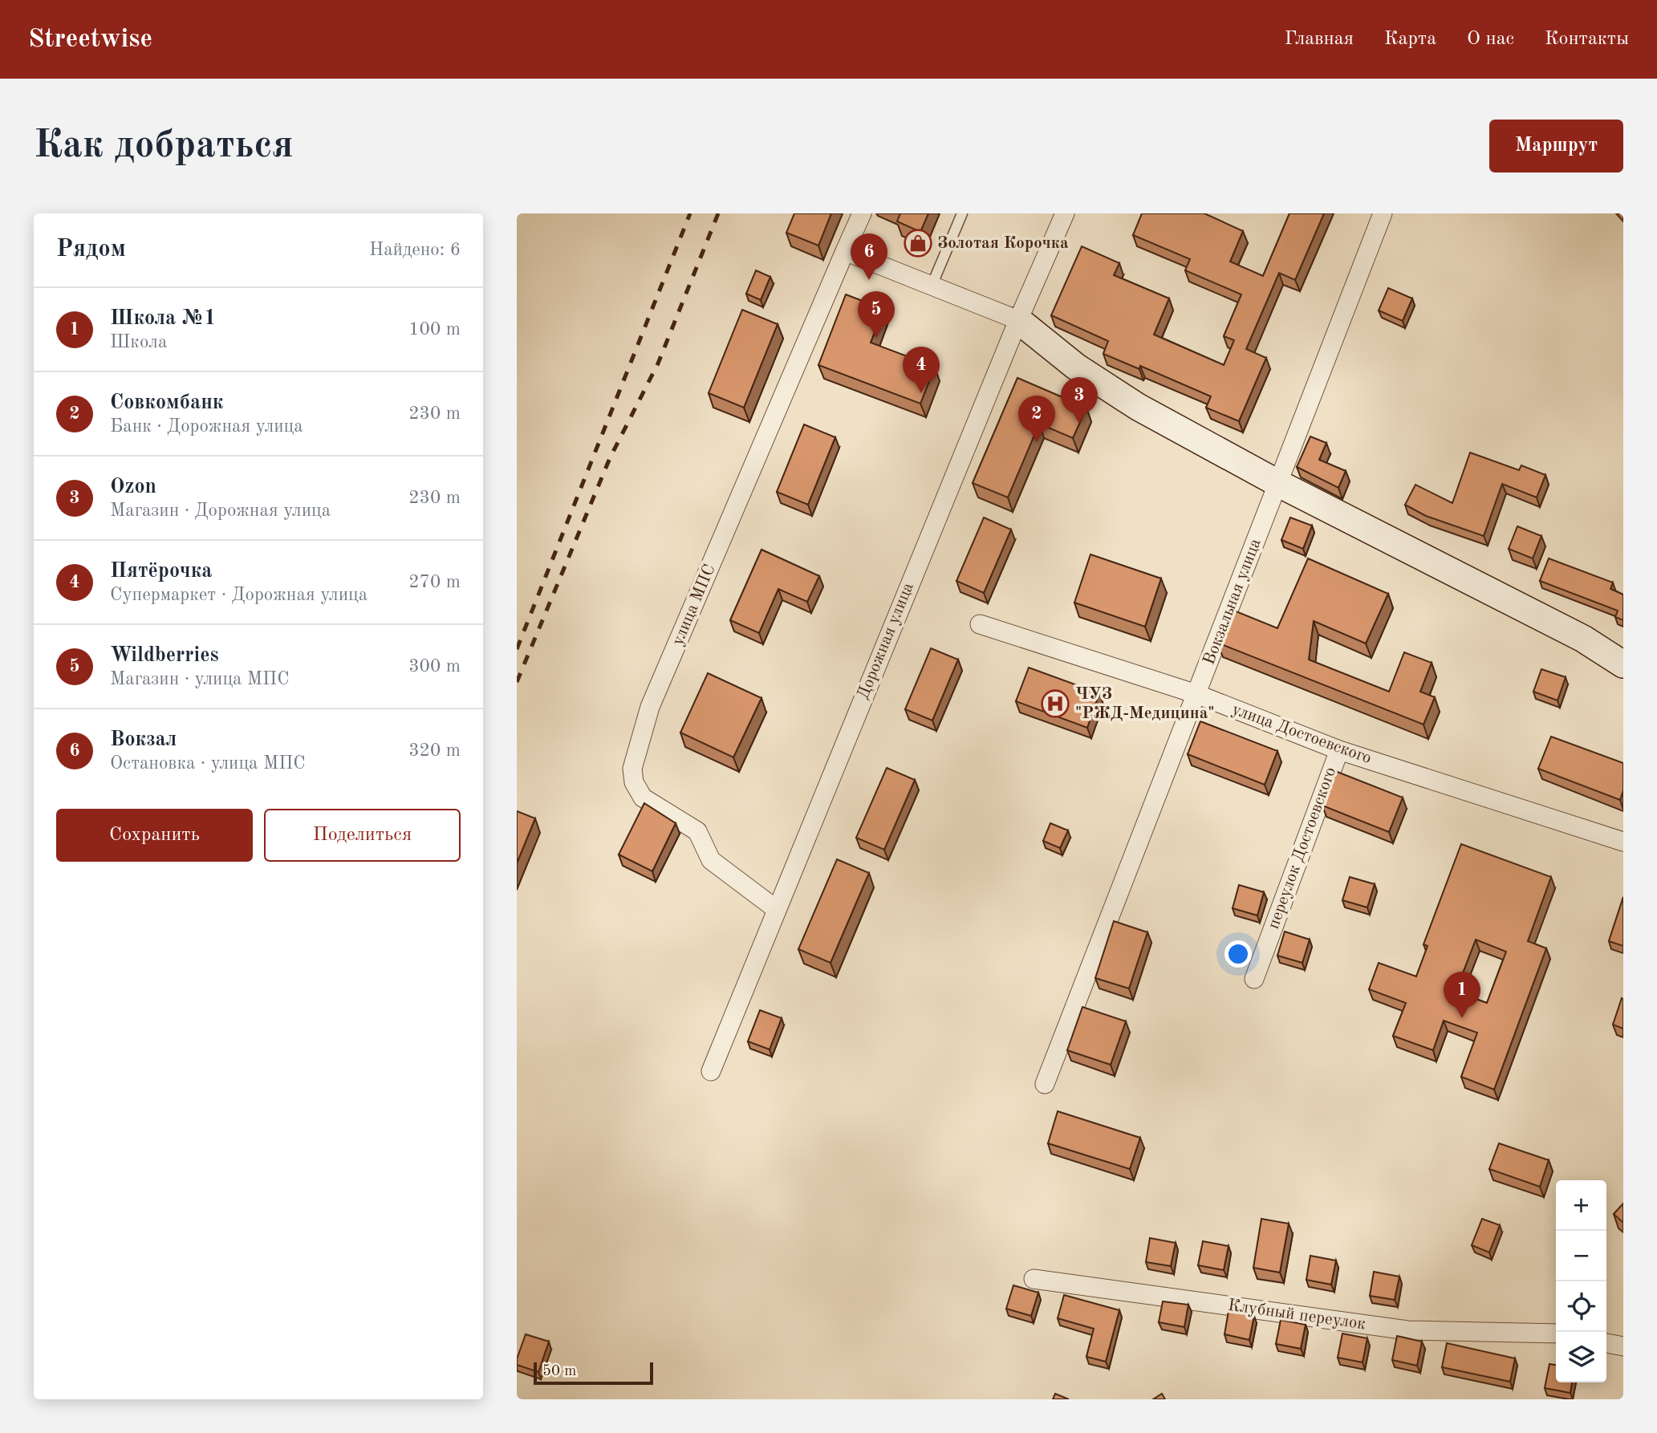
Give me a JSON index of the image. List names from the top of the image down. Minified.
{"streets":{"street":["Вокзальная улица","улица МПС","Дорожная улица","улица Достоевского","переулок Достоевского","Клубный переулок"]},"crossings":[["Вокзальная улица","улица Достоевского"],["улица МПС","Дорожная улица"],["улица Достоевского","переулок Достоевского"]],"places":{"shop":["Золотая Корочка"],"hospital":["ЧУЗ \"РЖД-Медицина\""]},"scale_bar":"50 m","page":{"header":"Streetwise","nav":["Главная","Карта","О нас","Контакты"],"buttons":["Маршрут",["Сохранить","Поделиться"]],"title":"Как добраться","heading":["Рядом","Найдено: 6"],"pins":["6","5","4","3","2","1"],"list":[{"mark":"1","name":"Школа №1","note":"Школа","value":"100 m"},{"mark":"2","name":"Совкомбанк","note":"Банк · Дорожная улица","value":"230 m"},{"mark":"3","name":"Ozon","note":"Магазин · Дорожная улица","value":"230 m"},{"mark":"4","name":"Пятёрочка","note":"Супермаркет · Дорожная улица","value":"270 m"},{"mark":"5","name":"Wildberries","note":"Магазин · улица МПС","value":"300 m"},{"mark":"6","name":"Вокзал","note":"Остановка · улица МПС","value":"320 m"}],"map_buttons":["+","−"],"scale":"50 m"}}
